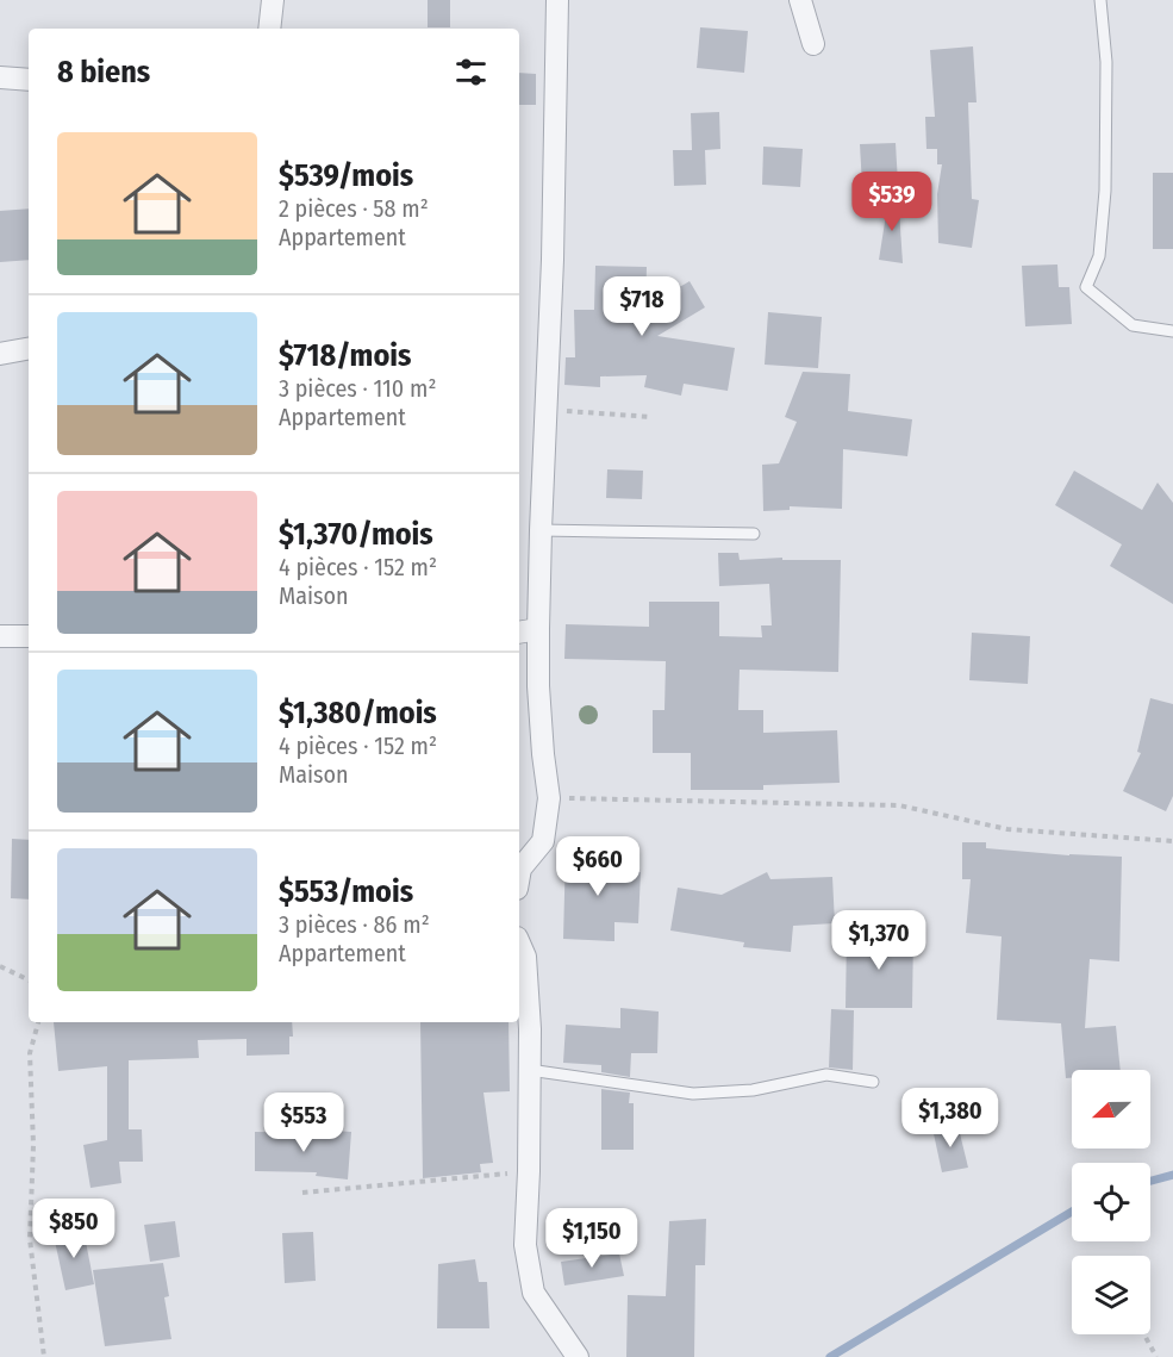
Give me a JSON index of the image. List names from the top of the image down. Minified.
{"north":"left","page":{"heading":"8 biens","list":[{"name":"$539/mois","note":"2 pièces · 58 m² · Appartement"},{"name":"$718/mois","note":"3 pièces · 110 m² · Appartement"},{"name":"$1,370/mois","note":"4 pièces · 152 m² · Maison"},{"name":"$1,380/mois","note":"4 pièces · 152 m² · Maison"},{"name":"$553/mois","note":"3 pièces · 86 m² · Appartement"}],"price":["$539","$718","$660","$1,370","$1,380","$553","$850","$1,150"]}}
